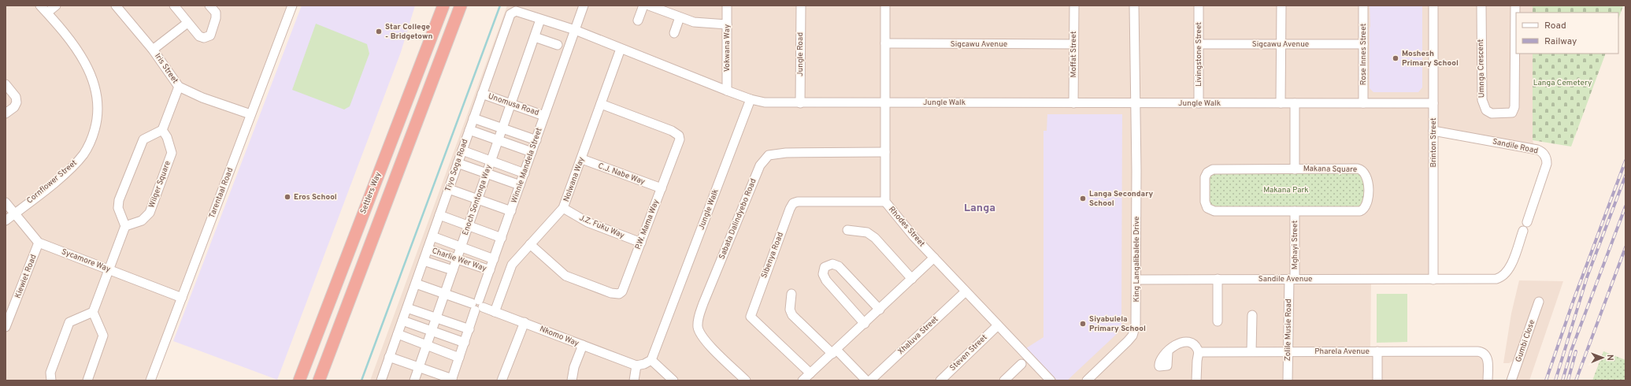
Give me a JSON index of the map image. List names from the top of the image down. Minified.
{"streets":{"highway":["Settlers Way"],"street":["Sigcawu Avenue","Vokwana Way","Jungle Road","Moffat Street","Livingstone Street","Rose Innes Street","Iris Street","Umnga Crescent","Jungle Walk","Unomusa Road","Brinton Street","Sandile Road","Tiyo Soga Road","Winnie Mandela Street","Makana Square","C.J. Nabe Way","Nolwana Way","Cornflower Street","Wilger Square","Tarentaal Road","Enoch Sontonga Way","Sabata Dalindyebo Road","P.W. Mama Way","J.Z. Fuku Way","Rhodes Street","Mghayi Street","Sibenya Road","King Langalibalele Drive","Charlie Wer Way","Sycamore Way","Kiewiet Road","Sandile Avenue","Zolile Musie Road","Xhaluva Street","Nkomo Way","Gumbi Close","Pharela Avenue","Steven Street"]},"crossings":[["Sigcawu Avenue","Moffat Street"],["Sigcawu Avenue","Livingstone Street"],["Sigcawu Avenue","Rose Innes Street"],["Sigcawu Avenue","Rhodes Street"],["Jungle Road","Jungle Walk"],["Moffat Street","Jungle Walk"],["Livingstone Street","Jungle Walk"],["Rose Innes Street","Jungle Walk"],["Iris Street","Tarentaal Road"],["Jungle Walk","Brinton Street"],["Jungle Walk","Rhodes Street"],["Jungle Walk","King Langalibalele Drive"],["Unomusa Road","Tiyo Soga Road"],["Unomusa Road","Winnie Mandela Street"],["Unomusa Road","Enoch Sontonga Way"],["Brinton Street","Sandile Road"],["Brinton Street","Sandile Avenue"],["Sandile Road","Sandile Avenue"],["Tiyo Soga Road","Winnie Mandela Street"],["Tiyo Soga Road","Enoch Sontonga Way"],["Tiyo Soga Road","Charlie Wer Way"],["Tiyo Soga Road","Nkomo Way"],["Winnie Mandela Street","Charlie Wer Way"],["Winnie Mandela Street","Nkomo Way"],["Makana Square","Mghayi Street"],["C.J. Nabe Way","Nolwana Way"],["C.J. Nabe Way","P.W. Mama Way"],["Nolwana Way","P.W. Mama Way"],["Nolwana Way","J.Z. Fuku Way"],["Nolwana Way","Nkomo Way"],["Cornflower Street","Sycamore Way"],["Tarentaal Road","Sycamore Way"],["Enoch Sontonga Way","Charlie Wer Way"],["Enoch Sontonga Way","Nkomo Way"],["Sabata Dalindyebo Road","Rhodes Street"],["P.W. Mama Way","J.Z. Fuku Way"],["Rhodes Street","Sibenya Road"],["Rhodes Street","Xhaluva Street"],["Rhodes Street","Steven Street"],["Mghayi Street","Sandile Avenue"],["Mghayi Street","Zolile Musie Road"],["King Langalibalele Drive","Sandile Avenue"],["Sycamore Way","Kiewiet Road"],["Sandile Avenue","Zolile Musie Road"],["Zolile Musie Road","Pharela Avenue"]],"districts":["Langa"],"parks":["Langa Cemetery","Makana Park"],"places":["Star College - Bridgetown","Moshesh Primary School","Eros School","Langa Secondary School","Siyabulela Primary School"],"legend":["Road","Railway"],"north":"right"}
